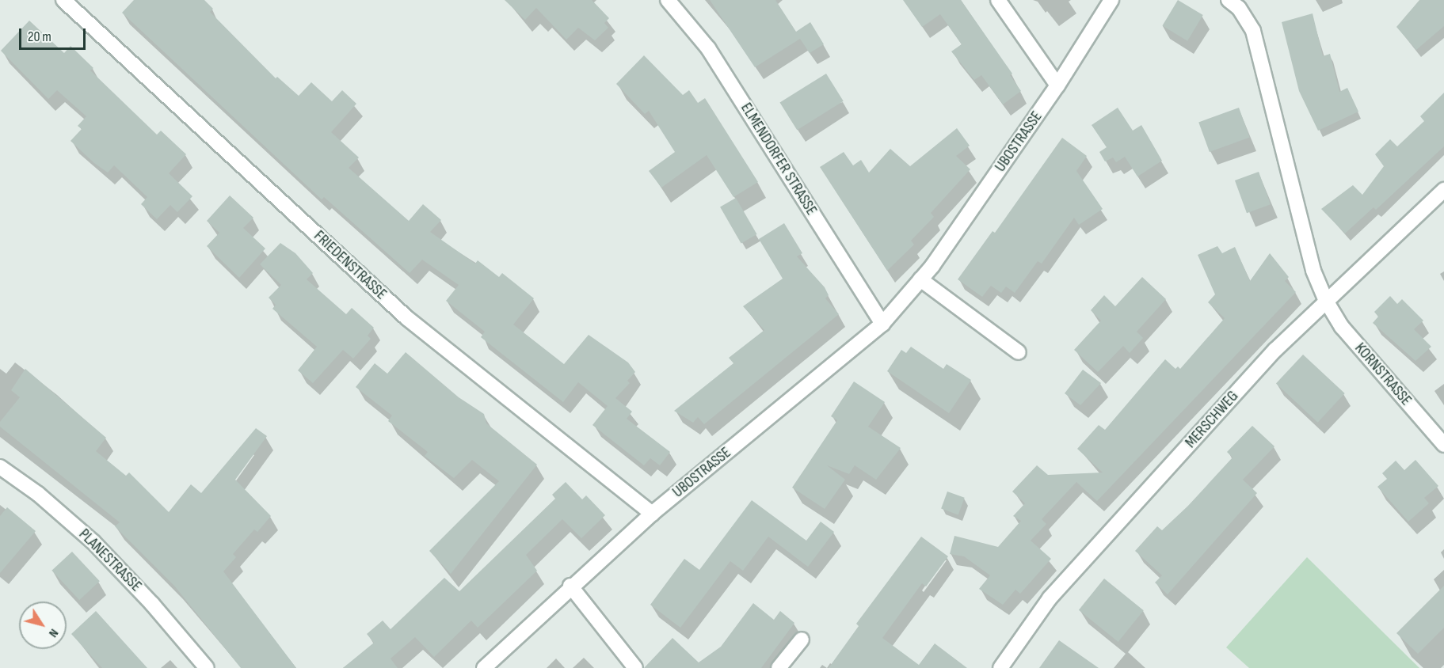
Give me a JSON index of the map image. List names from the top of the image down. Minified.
{"streets":{"street":["UBOSTRASSE","ELMENDORFER STRASSE","FRIEDENSTRASSE","KORNSTRASSE","MERSCHWEG","PLANESTRASSE"]},"crossings":[["UBOSTRASSE","ELMENDORFER STRASSE"],["UBOSTRASSE","FRIEDENSTRASSE"],["KORNSTRASSE","MERSCHWEG"]],"scale_bar":"20 m","north":"bottom right"}
